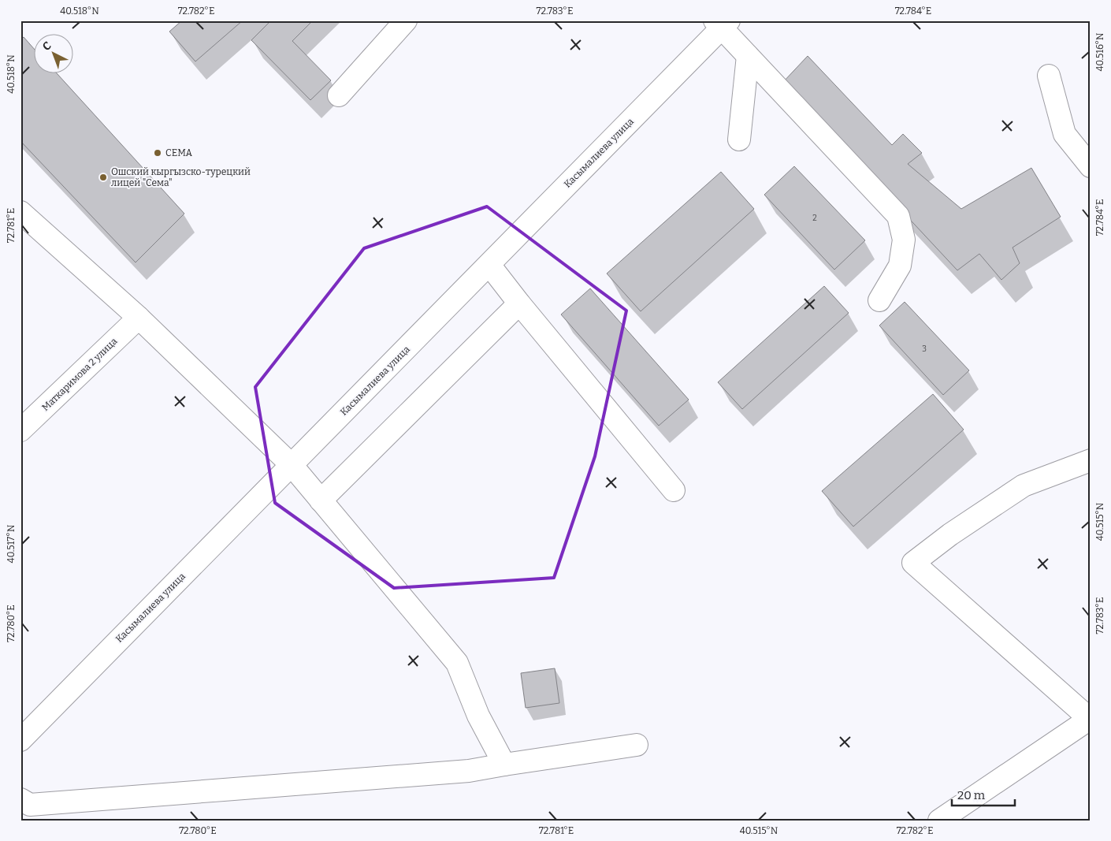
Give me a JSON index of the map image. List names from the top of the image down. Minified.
{"streets":{"street":["Касымалиева улица","Маткаримова 2 улица"]},"places":["СЕМА","Ошский кыргызско-турецкий лицей \"Сема\""],"house_numbers":["2","3"],"scale_bar":"20 m","north":"top left","coordinates":["40.518°N","72.782°E","72.783°E","72.784°E","40.516°N","72.781°E","40.515°N","40.517°N","72.780°E"]}
